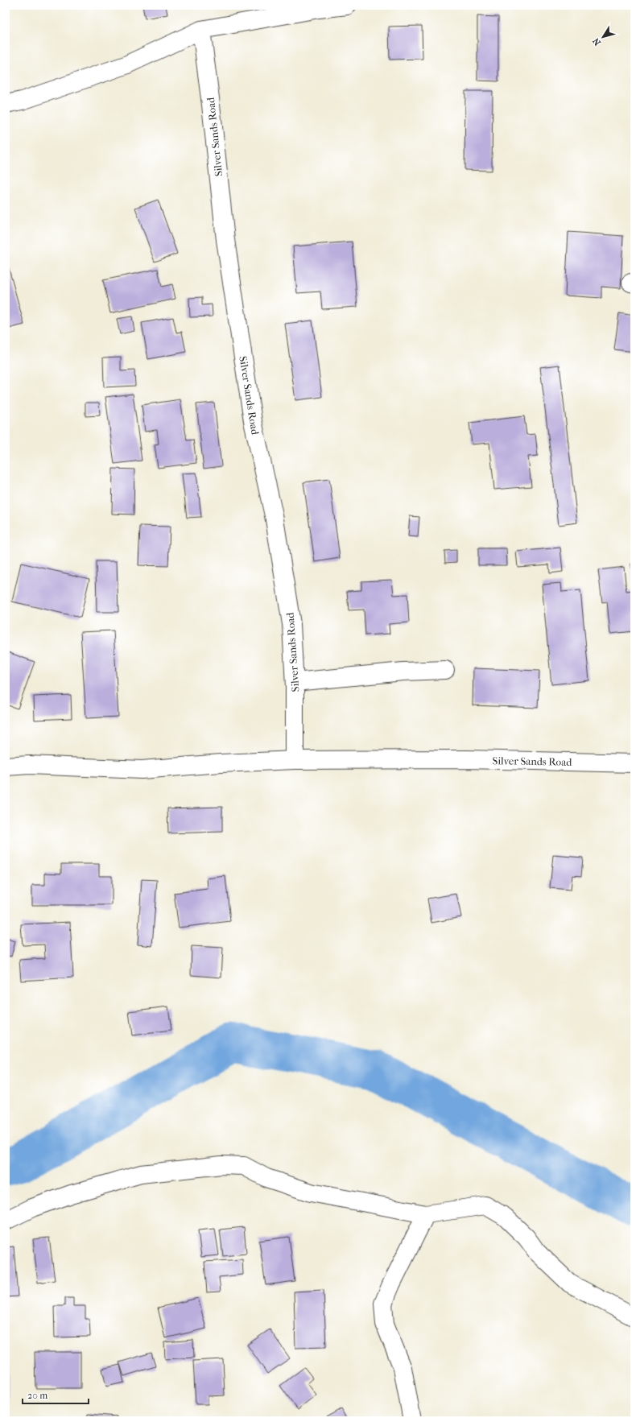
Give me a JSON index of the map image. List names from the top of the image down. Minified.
{"streets":{"street":["Silver Sands Road"]},"scale_bar":"20 m","north":"bottom left"}
